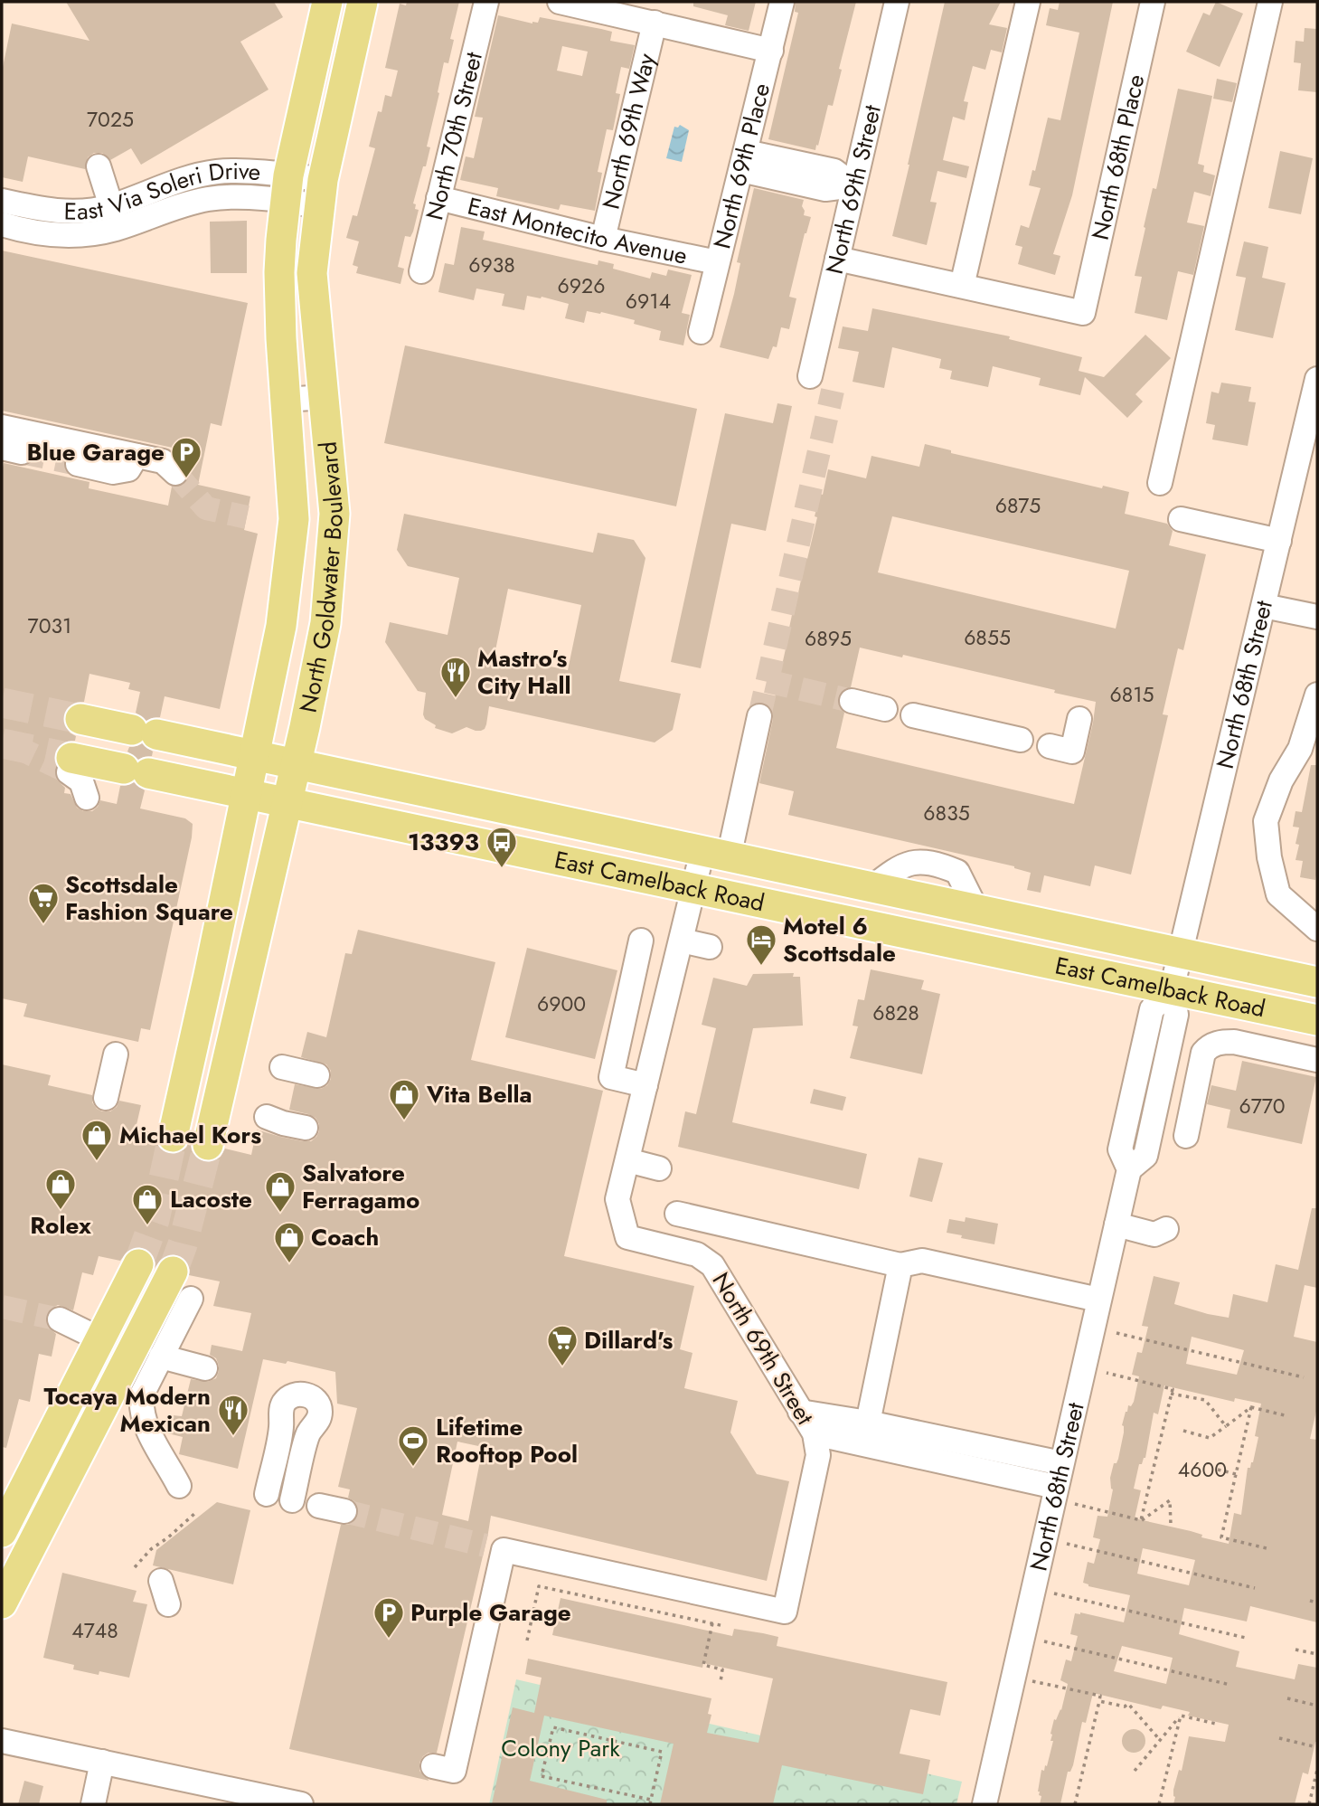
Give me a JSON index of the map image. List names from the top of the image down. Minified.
{"streets":{"main road":["North Goldwater Boulevard","East Camelback Road"],"street":["North 69th Way","North 70th Street","North 68th Place","North 69th Place","North 69th Street","East Via Soleri Drive","East Montecito Avenue","North 68th Street"]},"crossings":[["North 69th Way","East Montecito Avenue"],["North 70th Street","East Montecito Avenue"],["North 69th Place","East Montecito Avenue"],["North 69th Street","East Camelback Road"],["East Via Soleri Drive","North Goldwater Boulevard"],["North Goldwater Boulevard","East Camelback Road"],["North 68th Street","East Camelback Road"]],"parks":["Colony Park"],"places":{"parking":["Blue Garage","Purple Garage"],"restaurant":["Mastro's City Hall","Tocaya Modern Mexican"],"bus stop":["13393"],"supermarket":["Scottsdale Fashion Square","Dillard's"],"hotel":["Motel 6 Scottsdale"],"shop":["Vita Bella","Michael Kors","Rolex","Salvatore Ferragamo","Lacoste","Coach"],"sports":["Lifetime Rooftop Pool"]},"house_numbers":["7025","6938","6926","6914","6875","7031","6855","6895","6815","6835","6900","6828","6770","4600","4748"]}
